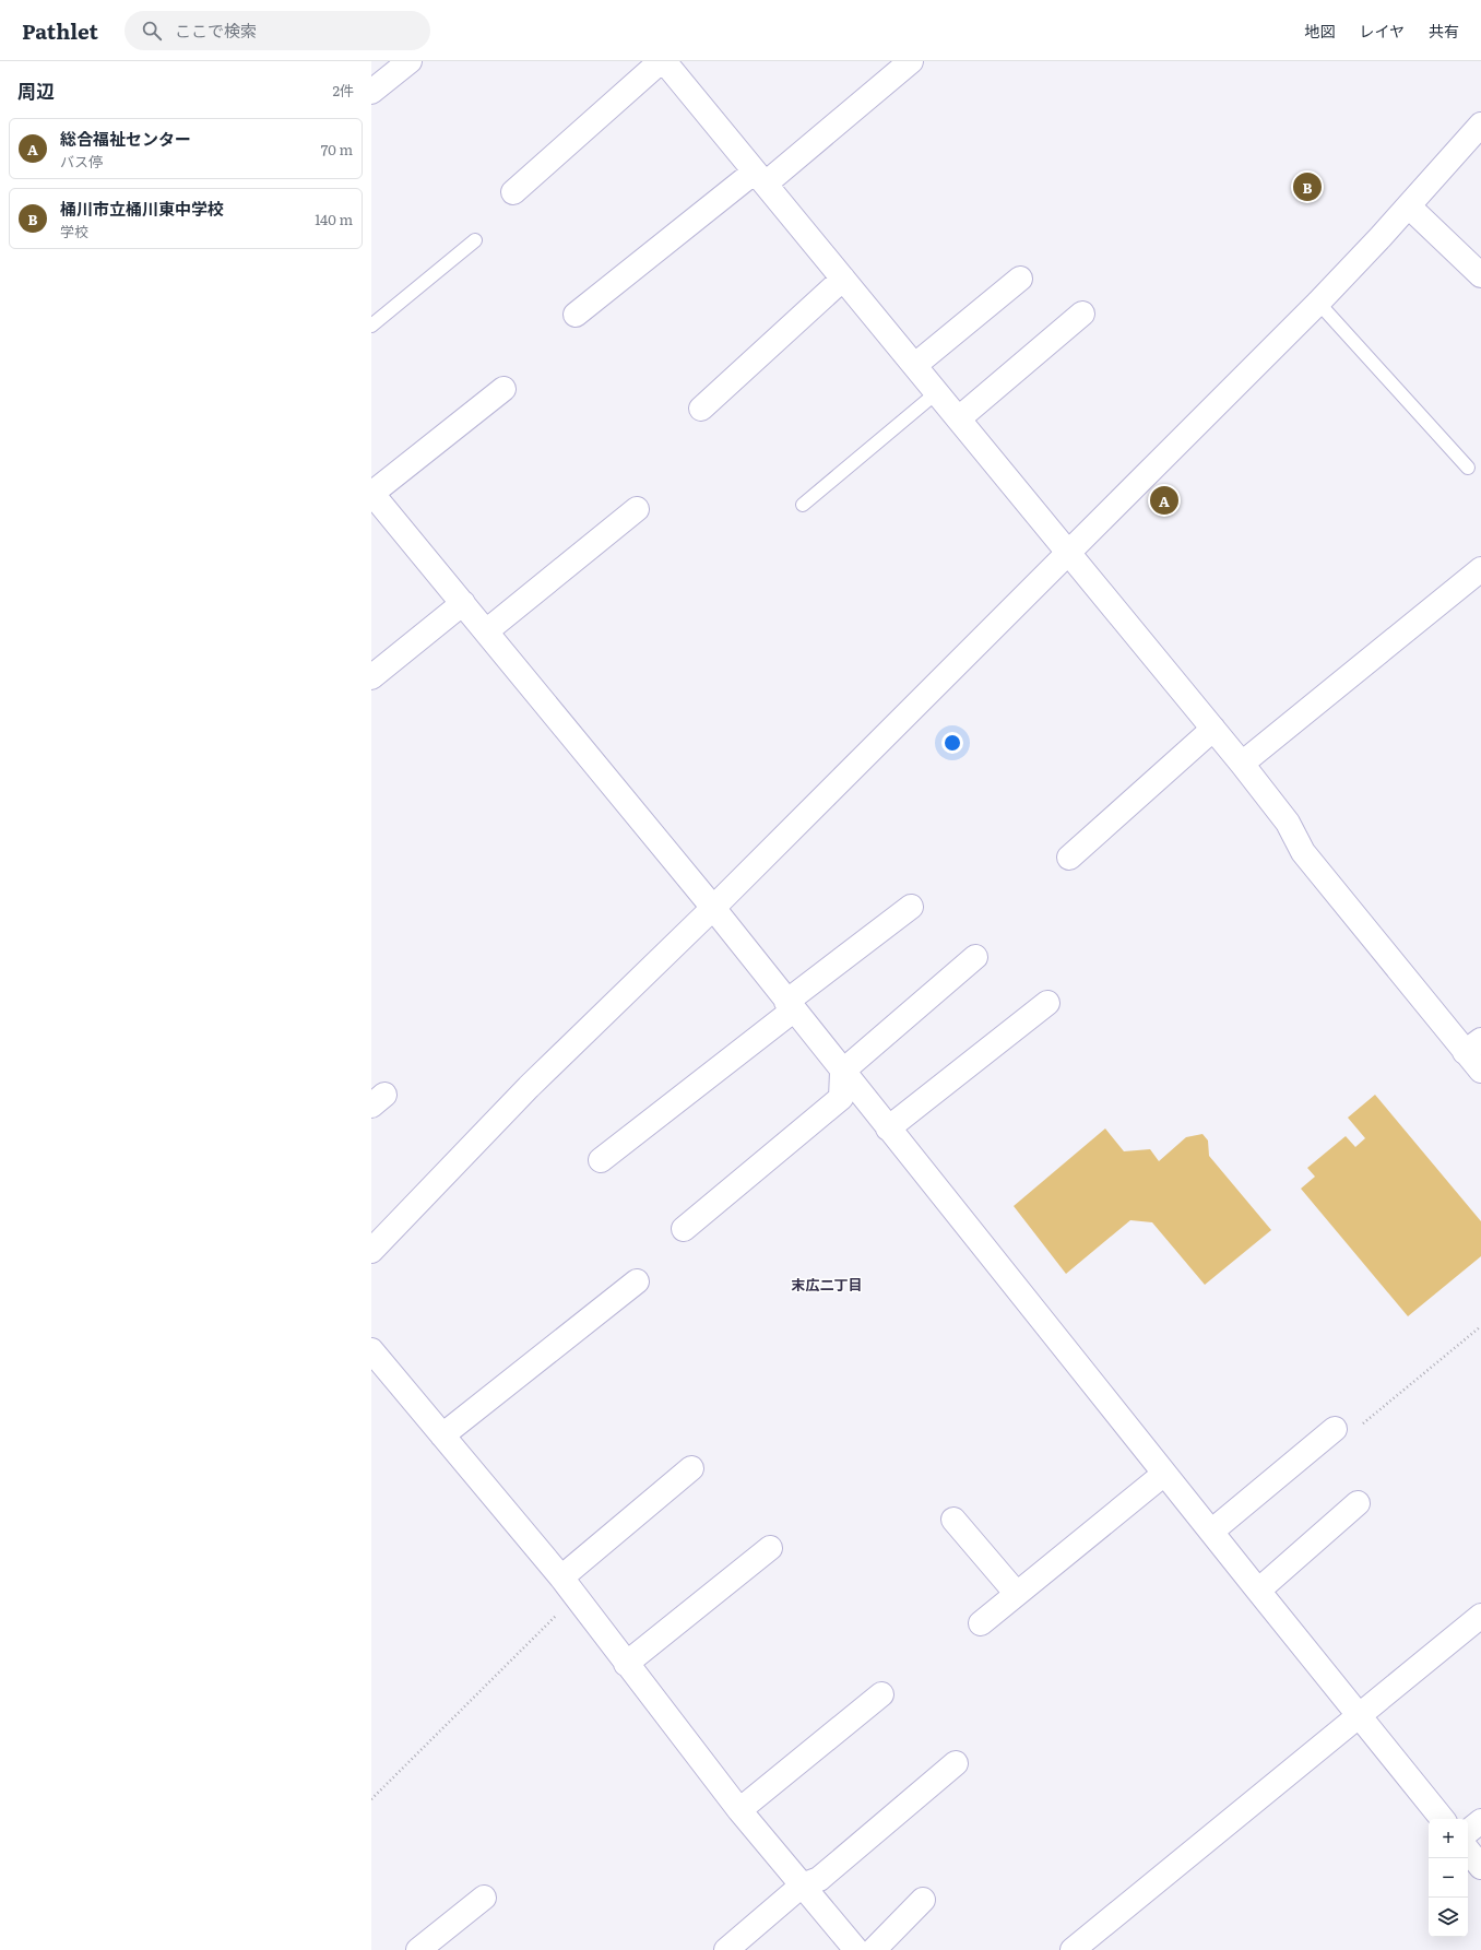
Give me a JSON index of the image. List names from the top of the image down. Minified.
{"districts":["末広二丁目"],"page":{"header":"Pathlet","search":"ここで検索","nav":["地図","レイヤ","共有"],"heading":["周辺","2件"],"list":[{"mark":"A","name":"総合福祉センター","note":"バス停","value":"70 m"},{"mark":"B","name":"桶川市立桶川東中学校","note":"学校","value":"140 m"}],"pins":["B","A"],"map_buttons":["+","−"]}}
